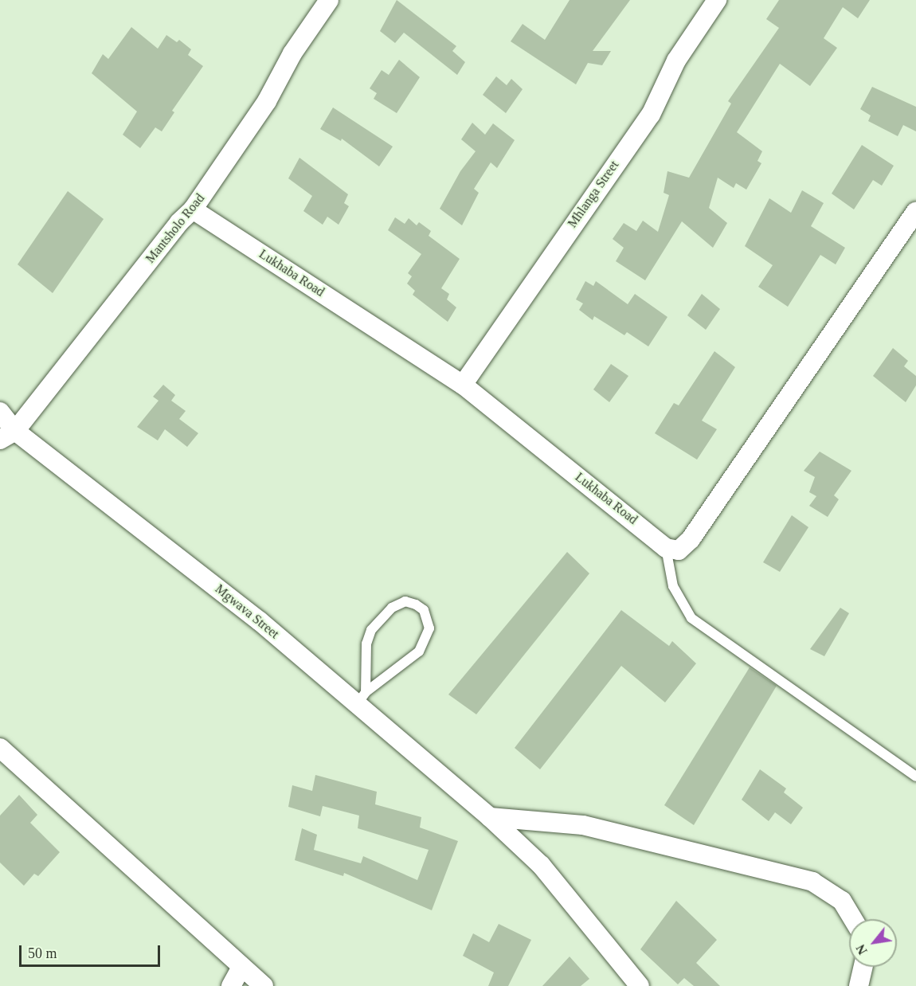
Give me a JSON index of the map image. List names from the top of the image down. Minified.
{"streets":{"street":["Mhlanga Street","Mantsholo Road","Lukhaba Road","Mgwava Street"]},"crossings":[["Mhlanga Street","Lukhaba Road"],["Mantsholo Road","Lukhaba Road"],["Mantsholo Road","Mgwava Street"]],"scale_bar":"50 m","north":"bottom left"}
